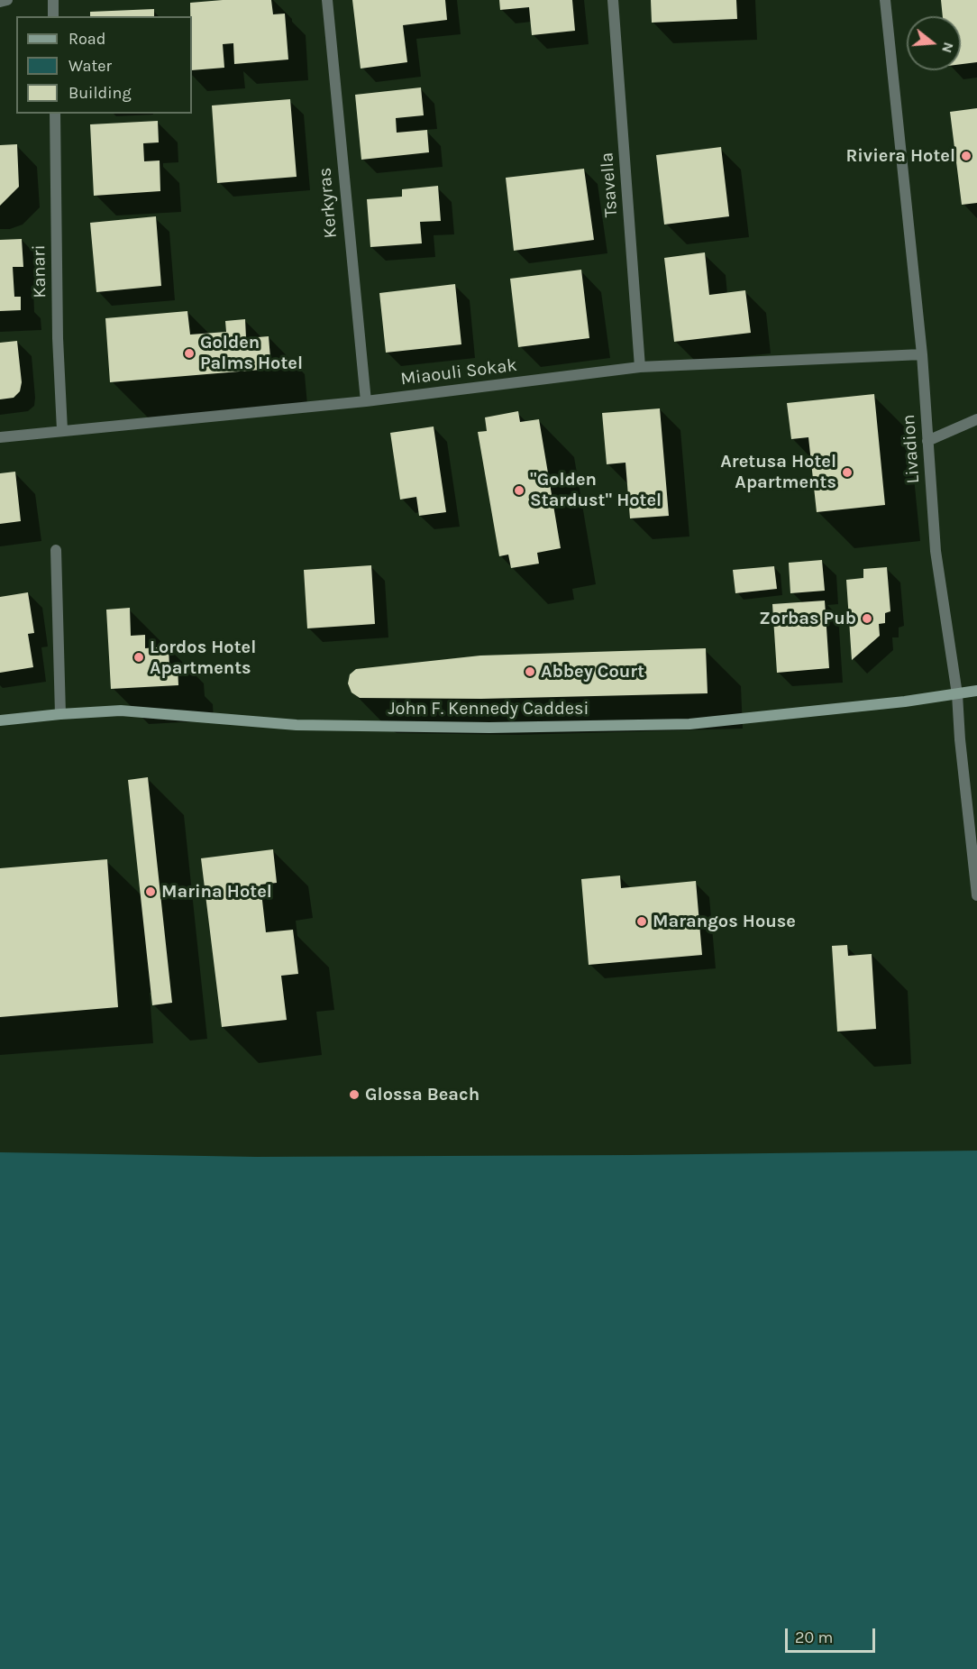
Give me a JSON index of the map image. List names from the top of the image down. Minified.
{"streets":{"street":["Tsavella","Kerkyras","Kanari","Miaouli Sokak","Livadion","John F. Kennedy Caddesi"]},"crossings":[["Tsavella","Miaouli Sokak"],["Kerkyras","Miaouli Sokak"],["Kanari","Miaouli Sokak"],["Miaouli Sokak","Livadion"],["Livadion","John F. Kennedy Caddesi"]],"places":["Riviera Hotel","Golden Palms Hotel","Aretusa Hotel Apartments","\"Golden Stardust\" Hotel","Zorbas Pub","Lordos Hotel Apartments","Abbey Court","Marina Hotel","Marangos House","Glossa Beach"],"legend":["Road","Water","Building"],"scale_bar":"20 m","north":"right"}
